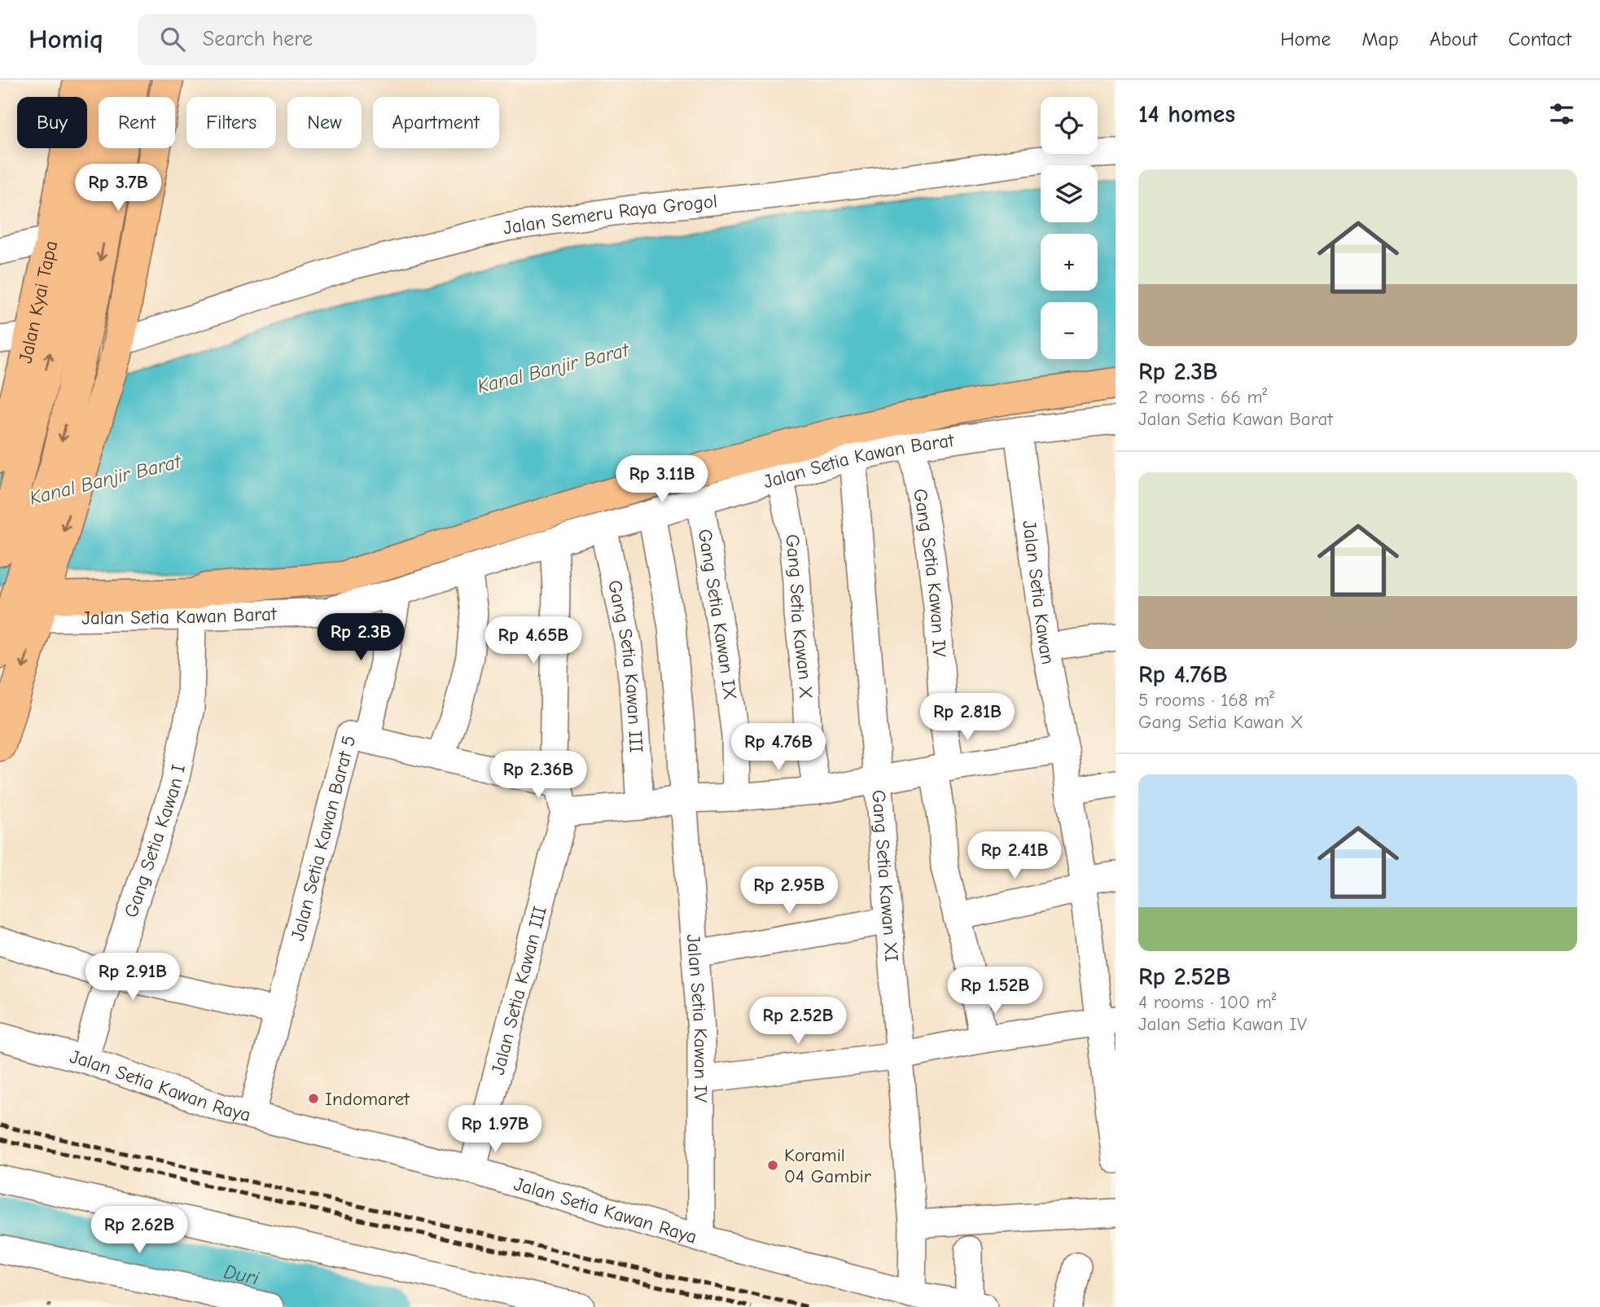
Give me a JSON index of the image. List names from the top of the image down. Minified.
{"streets":{"main road":["Jalan Kyai Tapa","Jalan Setia Kawan Barat"],"street":["Jalan Semeru Raya Grogol","Gang Setia Kawan IV","Jalan Setia Kawan","Gang Setia Kawan IX","Gang Setia Kawan X","Gang Setia Kawan III","Gang Setia Kawan I","Jalan Setia Kawan Barat 5","Gang Setia Kawan XI","Jalan Setia Kawan III","Jalan Setia Kawan IV","Jalan Setia Kawan Raya"]},"crossings":[["Jalan Setia Kawan Barat","Gang Setia Kawan IV"],["Jalan Setia Kawan Barat","Jalan Setia Kawan"],["Jalan Setia Kawan Barat","Gang Setia Kawan IX"],["Jalan Setia Kawan Barat","Gang Setia Kawan X"],["Jalan Setia Kawan Barat","Gang Setia Kawan III"],["Jalan Setia Kawan Barat","Gang Setia Kawan I"],["Jalan Setia Kawan Barat","Gang Setia Kawan XI"],["Gang Setia Kawan I","Jalan Setia Kawan Raya"],["Jalan Setia Kawan Barat 5","Jalan Setia Kawan Raya"],["Gang Setia Kawan XI","Jalan Setia Kawan Raya"],["Jalan Setia Kawan III","Jalan Setia Kawan Raya"],["Jalan Setia Kawan IV","Jalan Setia Kawan Raya"]],"water":["Kanal Banjir Barat","Duri"],"places":["Indomaret","Koramil 04 Gambir"],"page":{"header":"Homiq","search":"Search here","nav":["Home","Map","About","Contact"],"heading":"14 homes","map_buttons":["+","−"],"chip":["Buy","Rent","Filters","New","Apartment"],"list":[{"name":"Rp 2.3B","note":"2 rooms · 66 m² · Jalan Setia Kawan Barat"},{"name":"Rp 4.76B","note":"5 rooms · 168 m² · Gang Setia Kawan X"},{"name":"Rp 2.52B","note":"4 rooms · 100 m² · Jalan Setia Kawan IV"}],"price":["Rp 3.7B","Rp 3.11B","Rp 2.3B","Rp 4.65B","Rp 2.81B","Rp 4.76B","Rp 2.36B","Rp 2.41B","Rp 2.95B","Rp 2.91B","Rp 1.52B","Rp 2.52B","Rp 1.97B","Rp 2.62B"]}}
